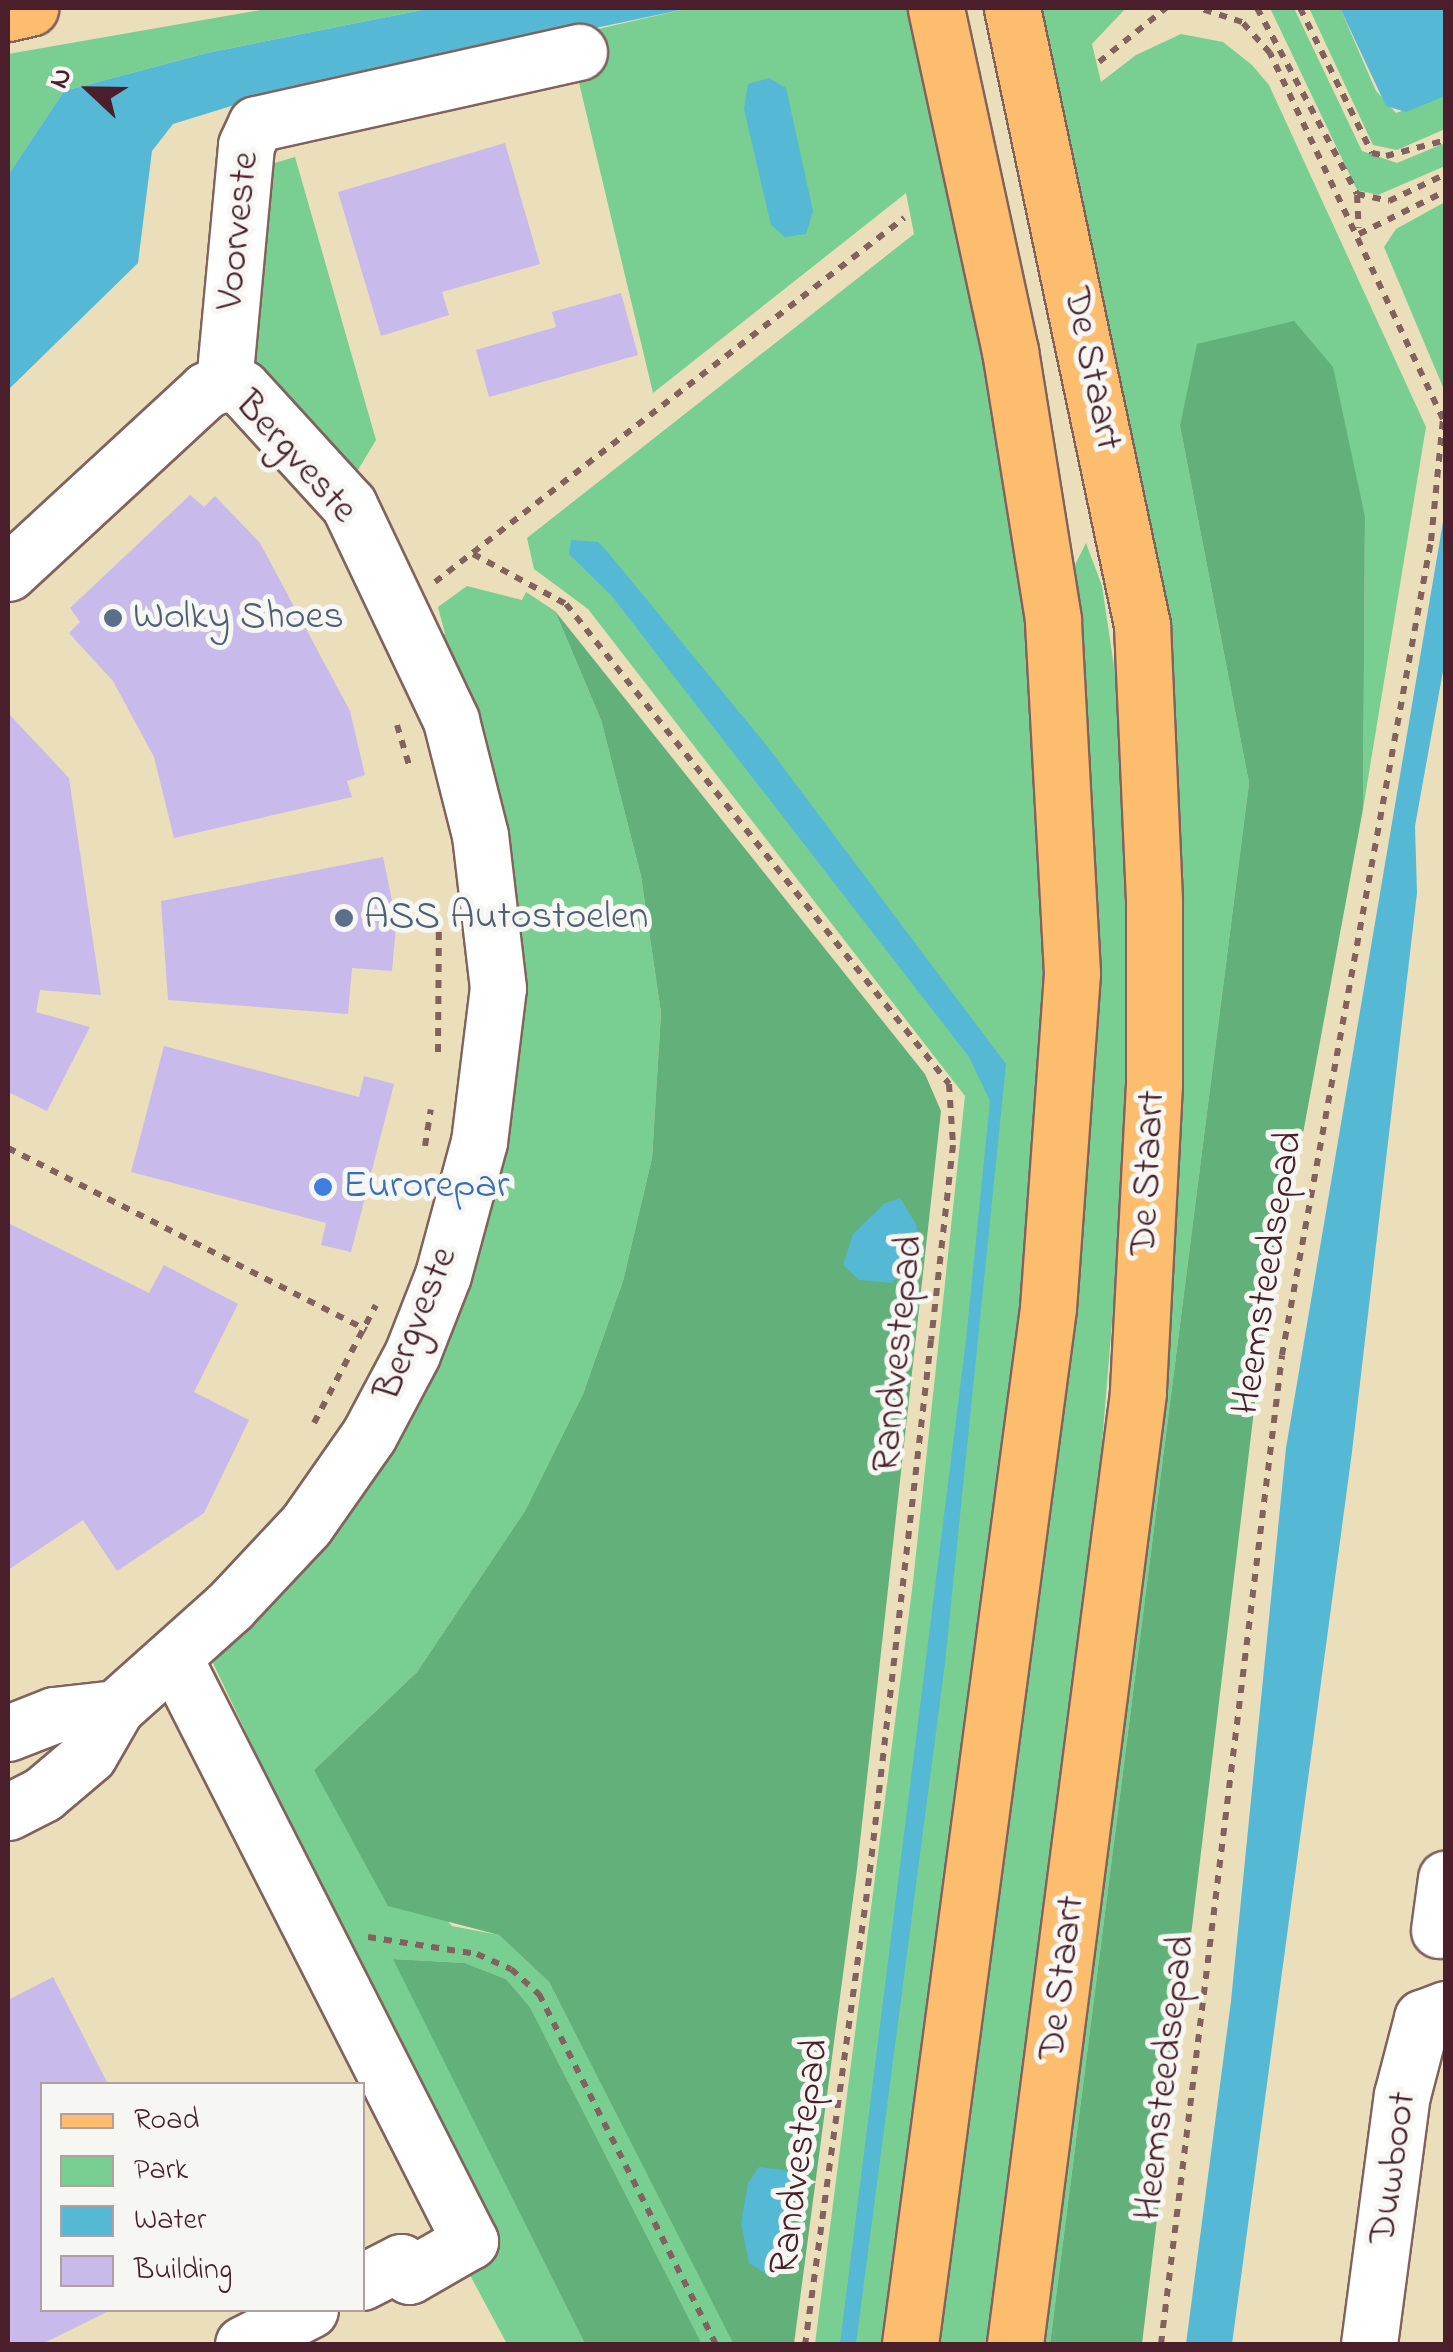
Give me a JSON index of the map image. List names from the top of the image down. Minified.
{"streets":{"main road":["De Staart"],"street":["Voorveste","Bergveste","Duwboot"],"path":["Heemsteedsepad","Randvestepad"]},"crossings":[["Voorveste","Bergveste"]],"places":["Wolky Shoes","ASS Autostoelen","Eurorepar"],"legend":["Road","Park","Water","Building"],"north":"left"}
